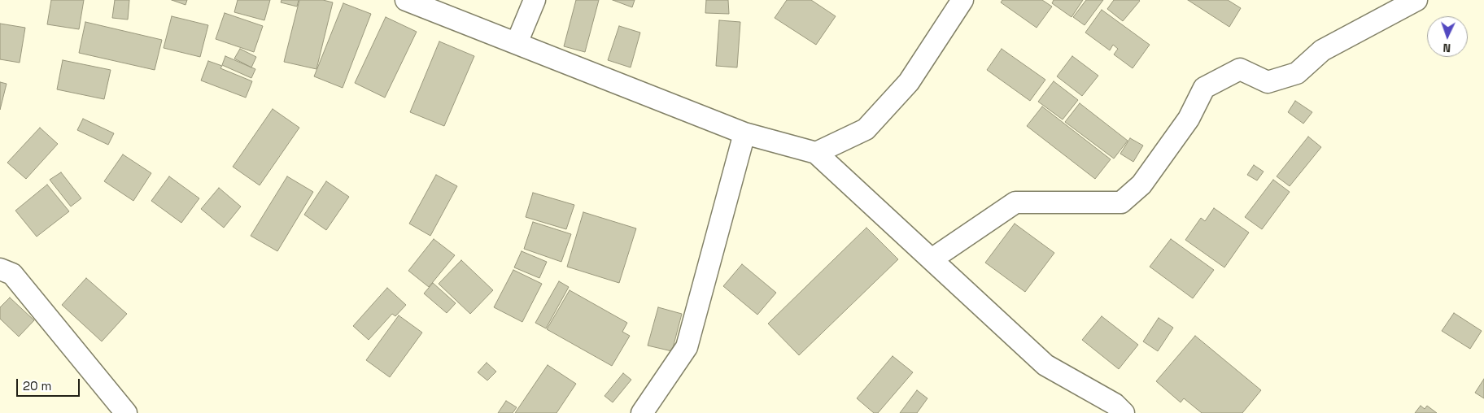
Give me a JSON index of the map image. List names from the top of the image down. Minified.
{"scale_bar":"20 m","north":"bottom"}
